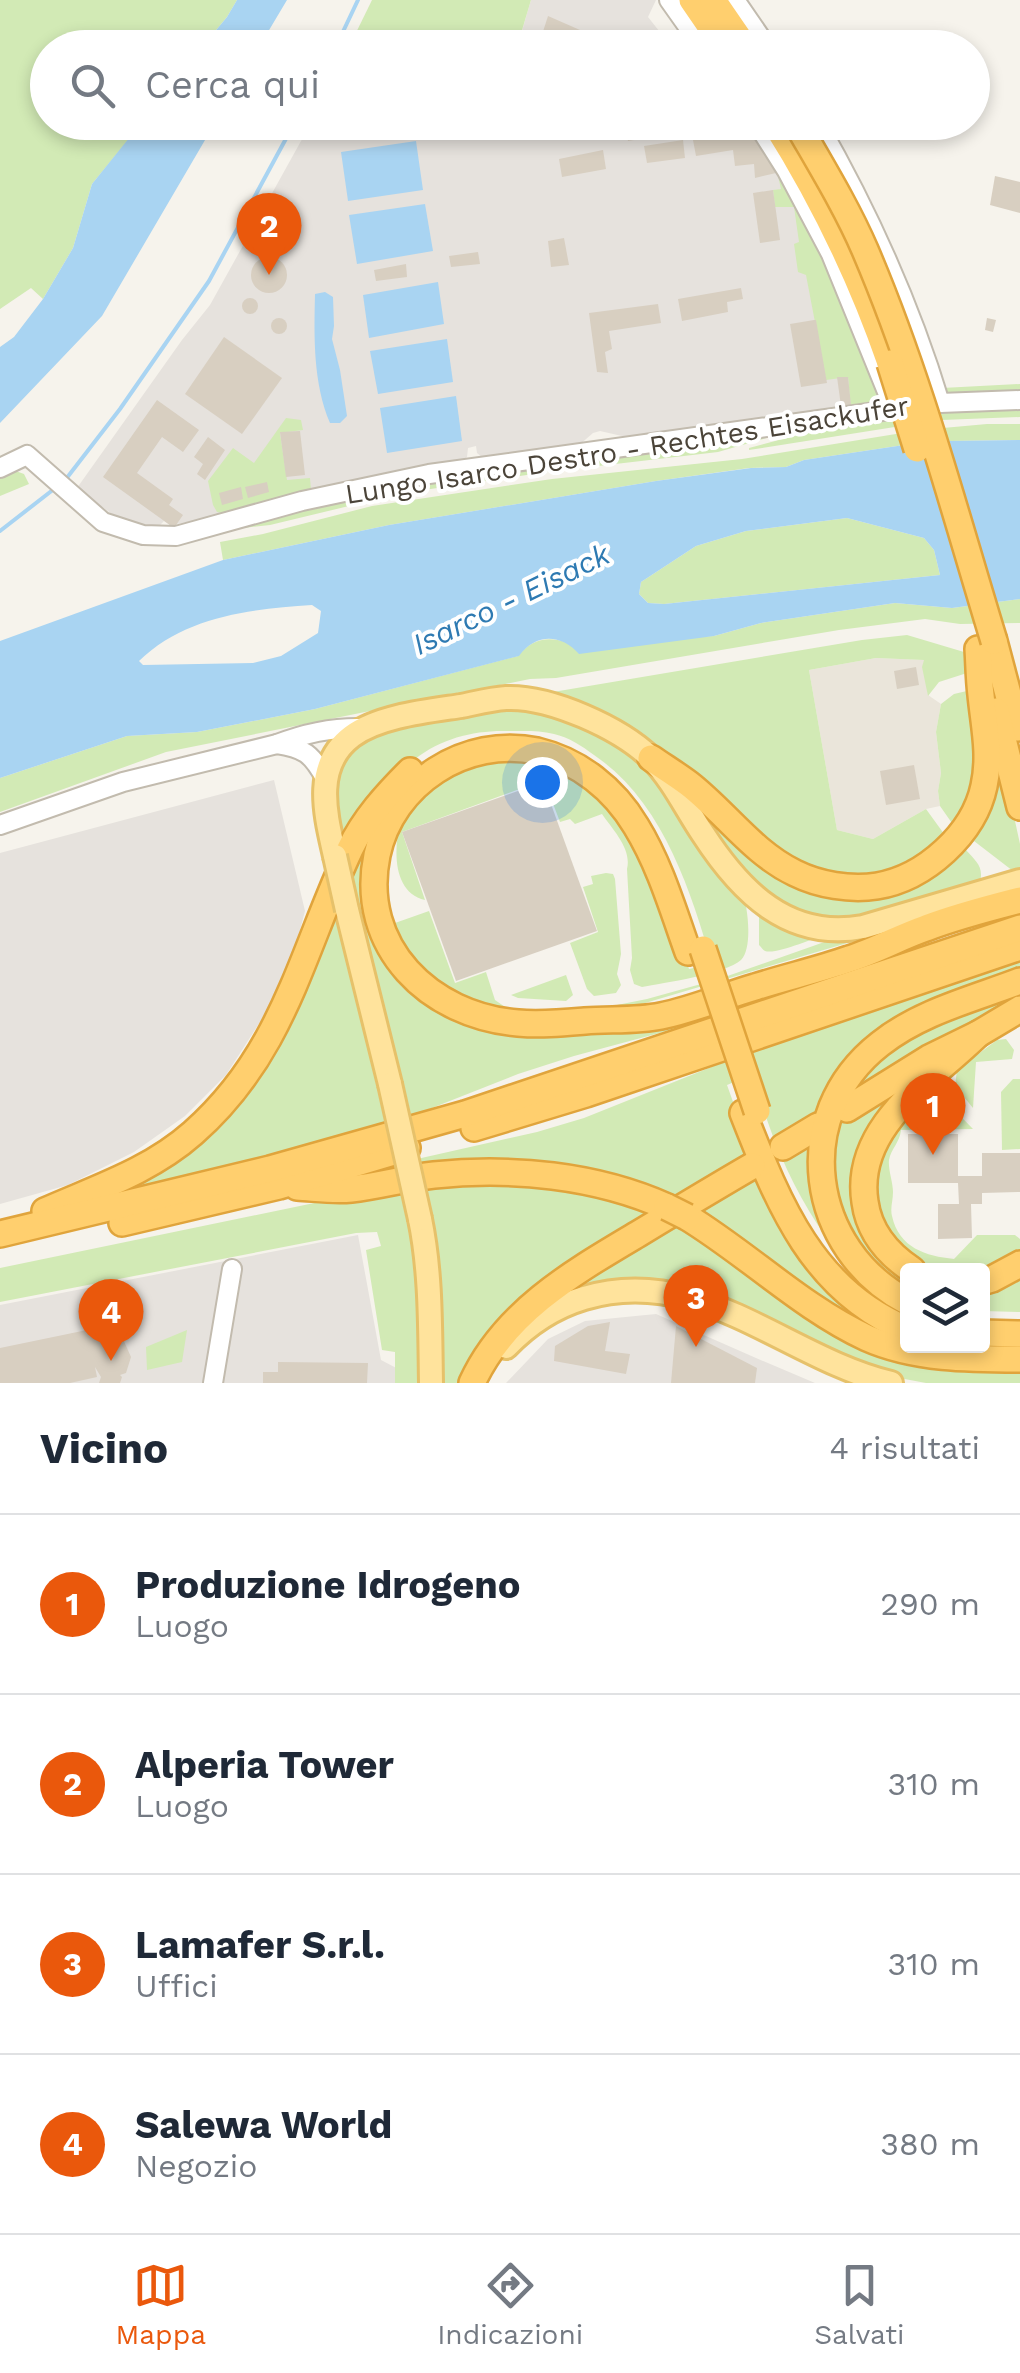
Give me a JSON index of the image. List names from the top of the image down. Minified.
{"streets":{"street":["Lungo Isarco Destro - Rechtes Eisackufer"]},"water":["Isarco - Eisack"],"page":{"search":"Cerca qui","pins":["2","1","3","4"],"heading":["Vicino","4 risultati"],"list":[{"mark":"1","name":"Produzione Idrogeno","note":"Luogo","value":"290 m"},{"mark":"2","name":"Alperia Tower","note":"Luogo","value":"310 m"},{"mark":"3","name":"Lamafer S.r.l.","note":"Uffici","value":"310 m"},{"mark":"4","name":"Salewa World","note":"Negozio","value":"380 m"}],"nav":["Mappa","Indicazioni","Salvati"]}}
